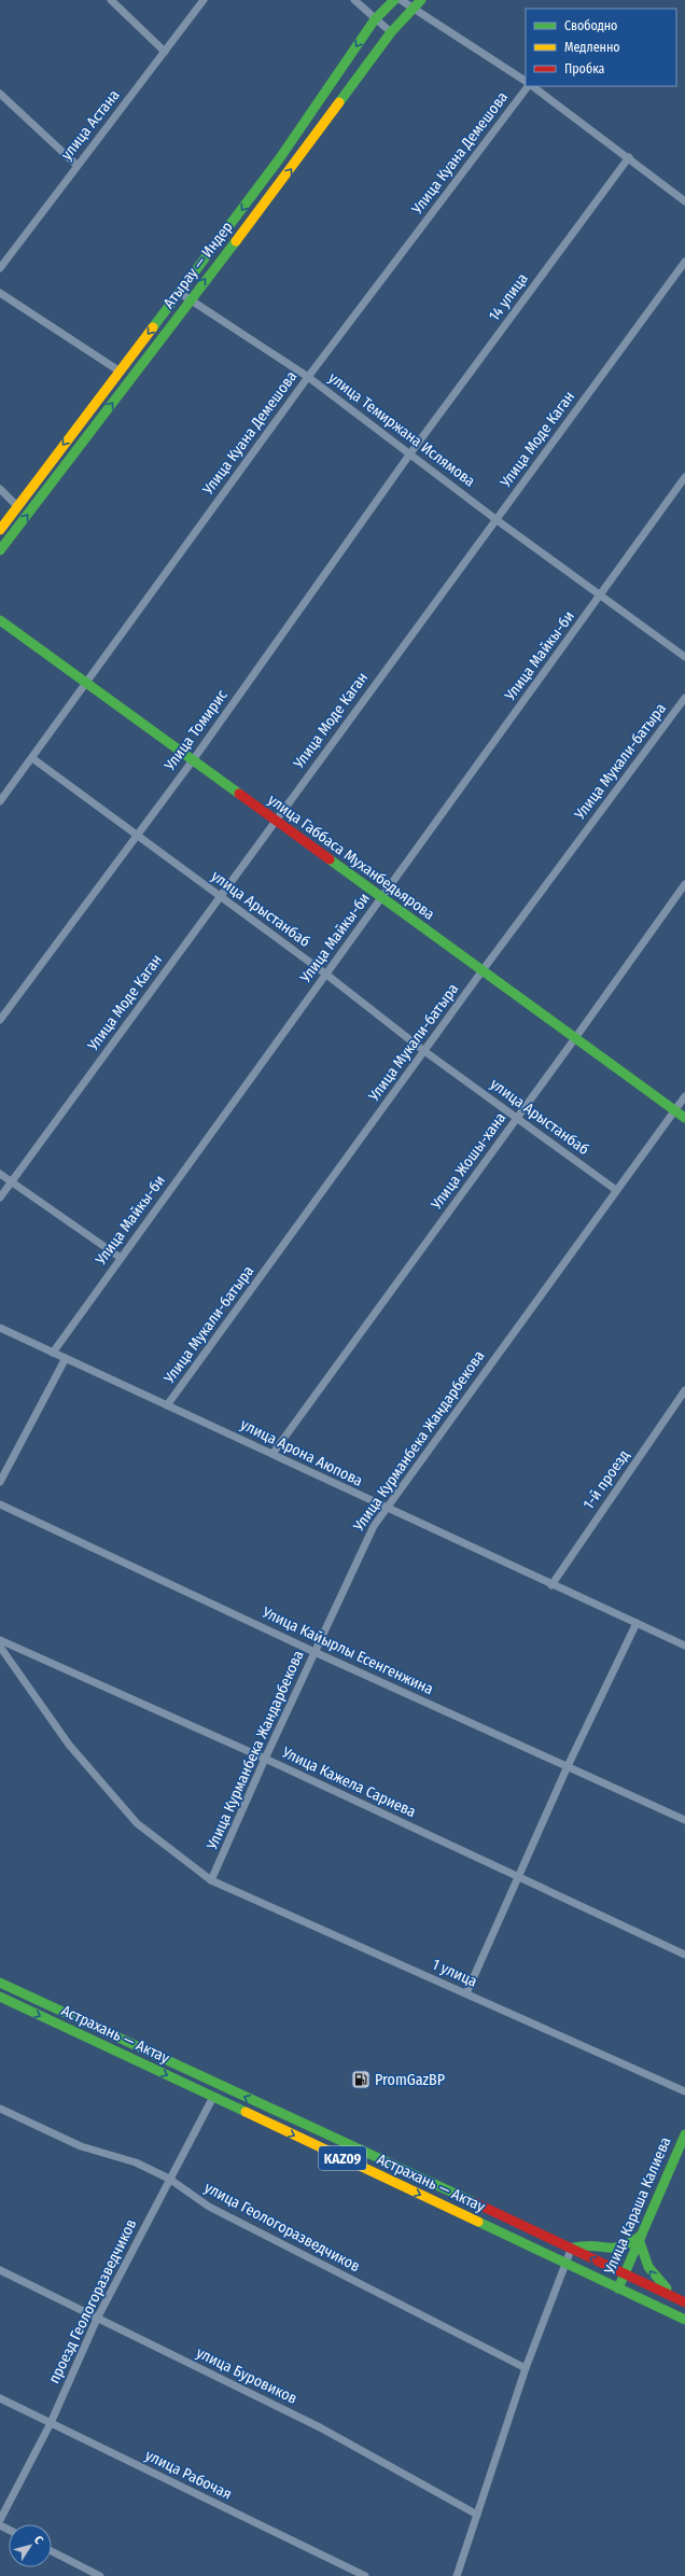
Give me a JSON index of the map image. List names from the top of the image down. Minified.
{"streets":{"main road":["Атырау — Индер","улица Габбаса Муханбедьярова","Астрахань — Актау","KAZ09","Улица Караша Калиева"],"street":["улица Астана","Улица Куана Демешова","14 улица","улица Темиржана Ислямова","Улица Моде Каган","Улица Майкы-би","Улица Томирис","Улица Мукали-батыра","улица Арыстанбаб","Улица Жошы-хана","Улица Курманбека Жандарбекова","улица Арона Аюпова","1-й проезд","Улица Кайырлы Есенгенжина","Улица Кажела Сариева","1 улица","улица Геологоразведчиков","проезд Геологоразведчиков","улица Буровиков","улица Рабочая"]},"crossings":[["Улица Куана Демешова","улица Темиржана Ислямова"],["Улица Куана Демешова","улица Габбаса Муханбедьярова"],["Улица Куана Демешова","улица Арыстанбаб"],["Атырау — Индер","улица Темиржана Ислямова"],["14 улица","улица Темиржана Ислямова"],["14 улица","Улица Томирис"],["улица Темиржана Ислямова","Улица Моде Каган"],["улица Темиржана Ислямова","Улица Майкы-би"],["улица Темиржана Ислямова","Улица Томирис"],["Улица Моде Каган","улица Габбаса Муханбедьярова"],["Улица Моде Каган","улица Арыстанбаб"],["Улица Майкы-би","улица Габбаса Муханбедьярова"],["Улица Майкы-би","улица Арыстанбаб"],["Улица Майкы-би","улица Арона Аюпова"],["Улица Томирис","улица Габбаса Муханбедьярова"],["Улица Томирис","улица Арыстанбаб"],["Улица Мукали-батыра","улица Габбаса Муханбедьярова"],["Улица Мукали-батыра","улица Арыстанбаб"],["Улица Мукали-батыра","улица Арона Аюпова"],["улица Габбаса Муханбедьярова","Улица Жошы-хана"],["улица Габбаса Муханбедьярова","Улица Курманбека Жандарбекова"],["улица Арыстанбаб","Улица Жошы-хана"],["улица Арыстанбаб","Улица Курманбека Жандарбекова"],["Улица Жошы-хана","улица Арона Аюпова"],["Улица Курманбека Жандарбекова","улица Арона Аюпова"],["Улица Курманбека Жандарбекова","Улица Кайырлы Есенгенжина"],["Улица Курманбека Жандарбекова","Улица Кажела Сариева"],["Улица Курманбека Жандарбекова","1 улица"],["улица Арона Аюпова","1-й проезд"],["Астрахань — Актау","Улица Караша Калиева"],["Астрахань — Актау","проезд Геологоразведчиков"],["улица Геологоразведчиков","проезд Геологоразведчиков"],["проезд Геологоразведчиков","улица Буровиков"],["проезд Геологоразведчиков","улица Рабочая"]],"places":{"fuel station":["PromGazBP"]},"legend":["Свободно","Медленно","Пробка"],"north":"top right"}
